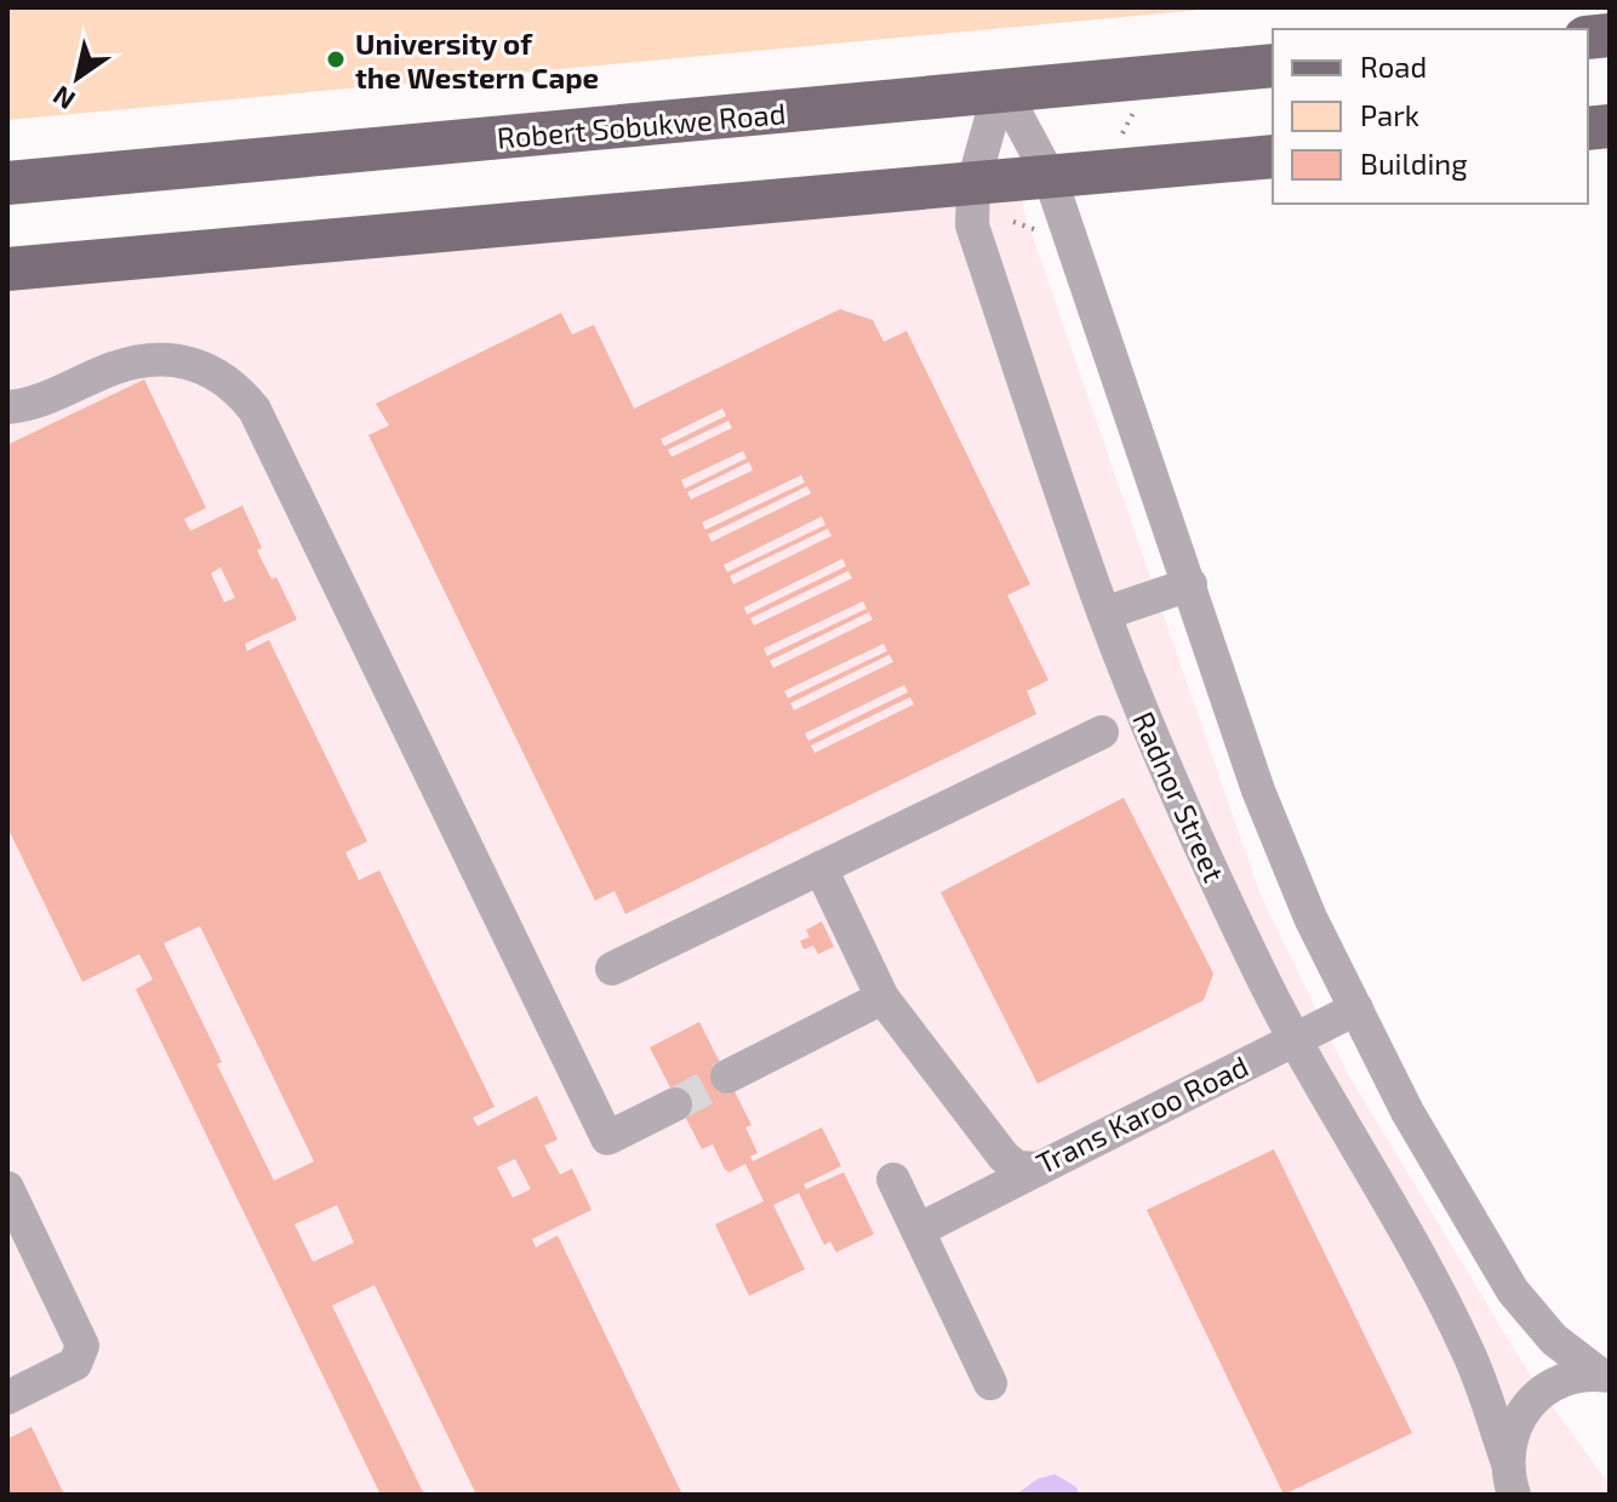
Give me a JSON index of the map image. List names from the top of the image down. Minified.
{"streets":{"main road":["Robert Sobukwe Road"],"street":["Radnor Street","Trans Karoo Road"]},"crossings":[["Robert Sobukwe Road","Radnor Street"],["Radnor Street","Trans Karoo Road"]],"places":["University of the Western Cape"],"legend":["Road","Park","Building"],"north":"bottom left"}
